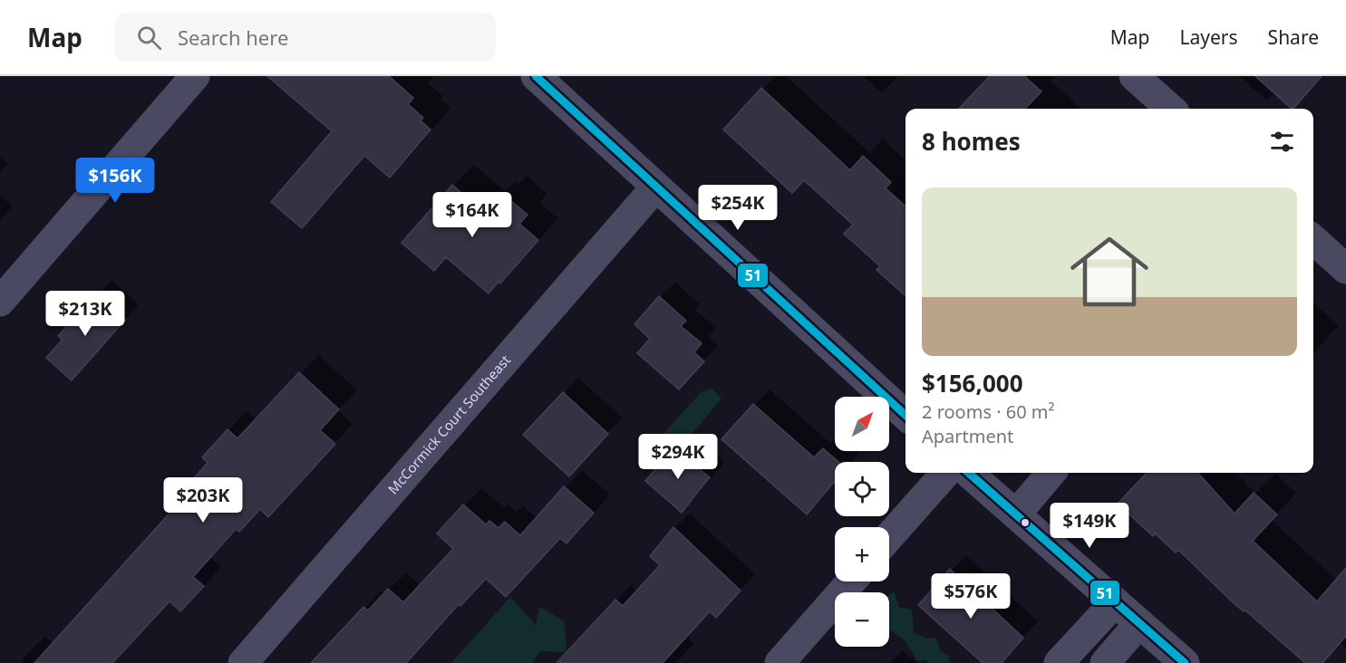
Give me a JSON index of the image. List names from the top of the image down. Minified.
{"streets":{"street":["McCormick Court Southeast"]},"lines":["transit line 51"],"north":"top right","page":{"header":"Map","search":"Search here","nav":["Map","Layers","Share"],"heading":"8 homes","price":["$156K","$254K","$164K","$213K","$294K","$203K","$149K","$576K"],"list":[{"name":"$156,000","note":"2 rooms · 60 m² · Apartment"}],"map_buttons":["+","−"]}}
